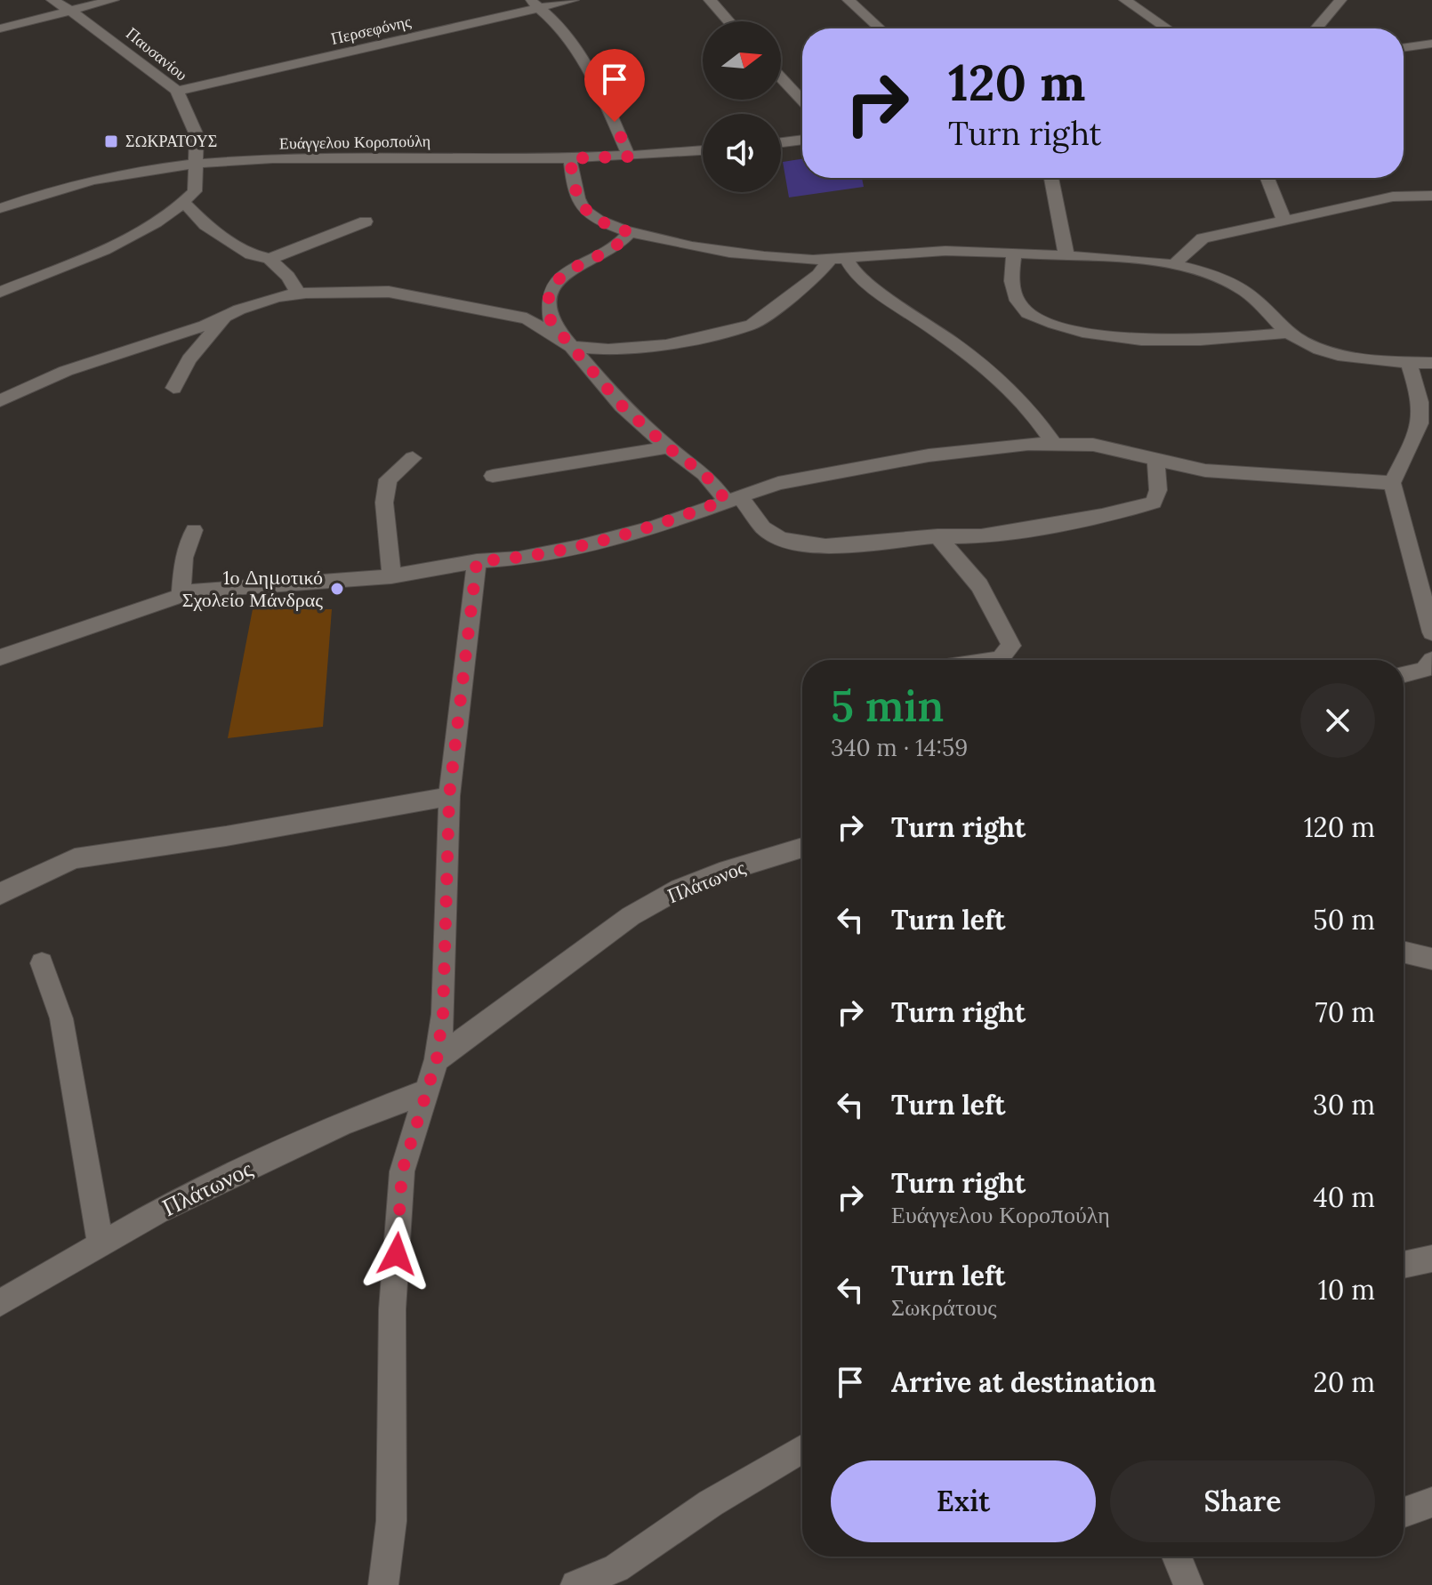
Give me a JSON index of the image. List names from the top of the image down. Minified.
{"streets":{"street":["Περσεφόνης","Παυσανίου","Ευάγγελου Κοροπούλη","Πλάτωνος"]},"crossings":[["Περσεφόνης","Παυσανίου"],["Παυσανίου","Ευάγγελου Κοροπούλη"]],"places":{"transit":["ΣΩΚΡΑΤΟΥΣ"],"other":["1ο Δημοτικό Σχολείο Μάνδρας"]},"north":"right","page":{"turn":["120 m","Turn right"],"heading":["5 min","340 m · 14:59"],"list":[{"name":"Turn right","value":"120 m"},{"name":"Turn left","value":"50 m"},{"name":"Turn right","value":"70 m"},{"name":"Turn left","value":"30 m"},{"name":"Turn right","note":"Ευάγγελου Κοροπούλη","value":"40 m"},{"name":"Turn left","note":"Σωκράτους","value":"10 m"},{"name":"Arrive at destination","value":"20 m"}],"buttons":["Exit","Share"]}}
